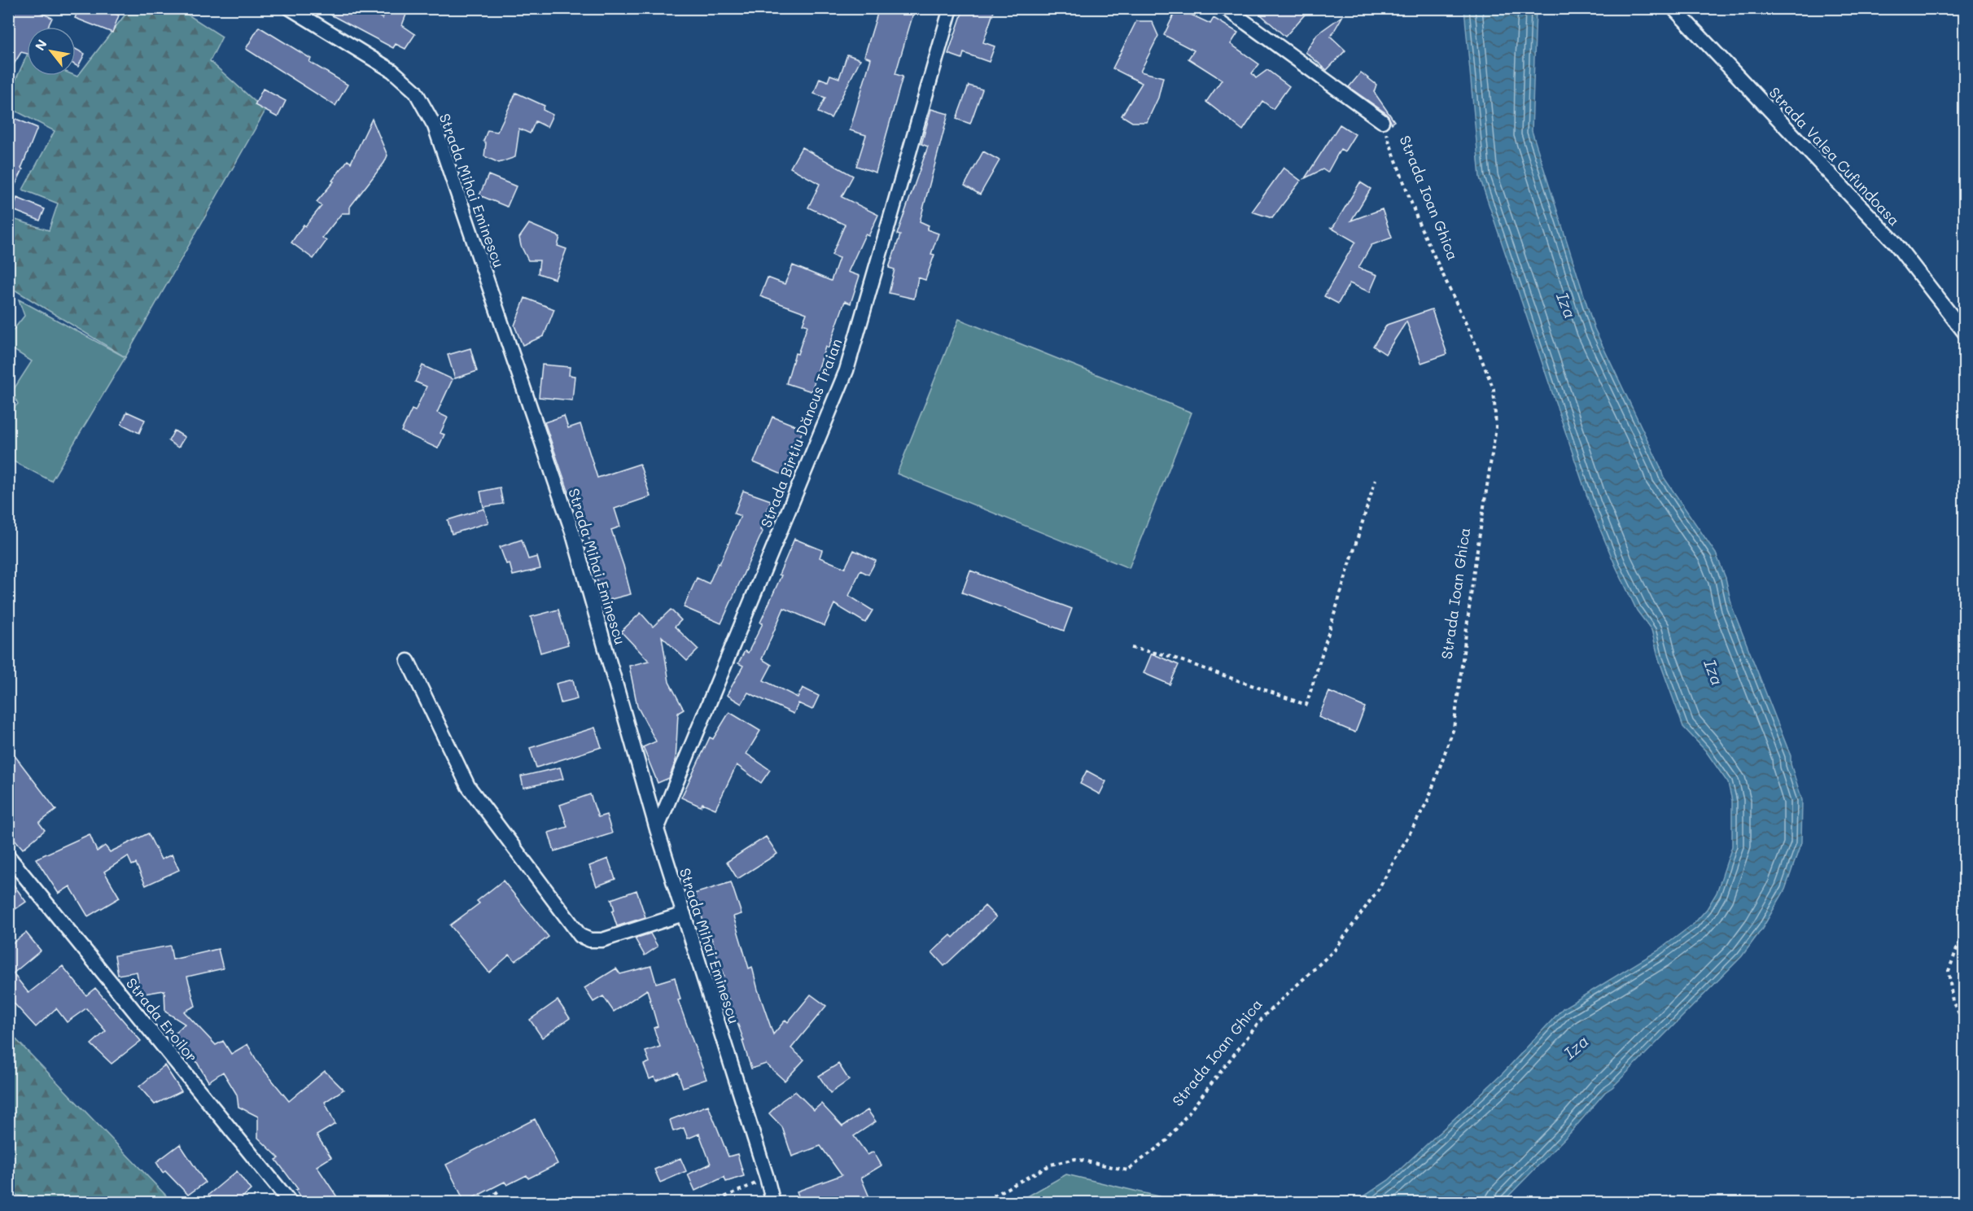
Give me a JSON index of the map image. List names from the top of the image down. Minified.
{"streets":{"street":["Strada Valea Cufundoasa","Strada Mihai Eminescu","Strada Birtiu Dăncus Traian","Strada Eroilor"],"path":["Strada Ioan Ghica"]},"crossings":[["Strada Mihai Eminescu","Strada Birtiu Dăncus Traian"]],"water":["Iza"],"north":"top left"}
